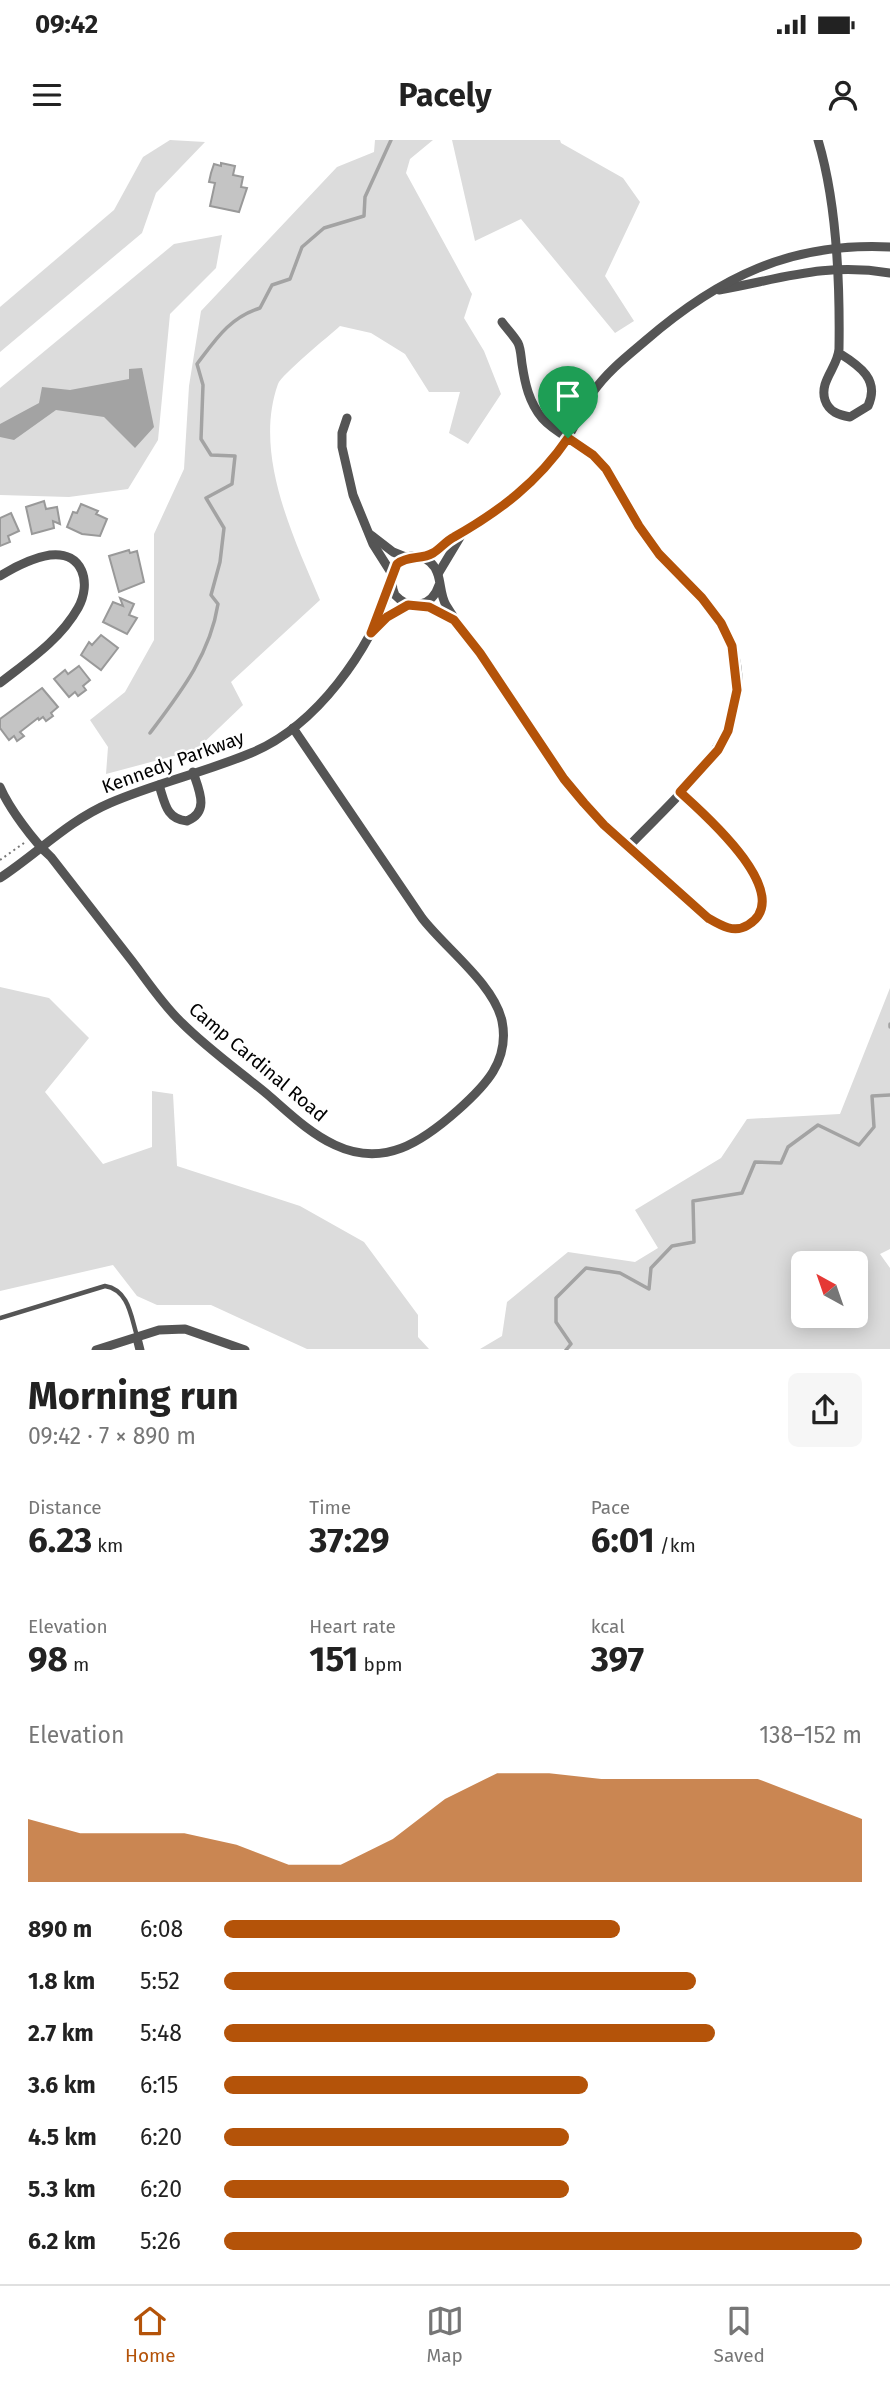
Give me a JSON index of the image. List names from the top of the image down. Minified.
{"streets":{"street":["Kennedy Parkway","Camp Cardinal Road"]},"crossings":[["Kennedy Parkway","Camp Cardinal Road"]],"north":"top left","page":{"status":"09:42","header":"Pacely","heading":["Morning run","09:42 · 7 × 890 m"],"stats":[["Distance","6.23 km"],["Time","37:29"],["Pace","6:01 /km"],["Elevation","98 m"],["Heart rate","151 bpm"],["kcal","397"]],"chart":["Elevation","138–152 m"],"list":[{"name":"890 m","note":"6:08"},{"name":"1.8 km","note":"5:52"},{"name":"2.7 km","note":"5:48"},{"name":"3.6 km","note":"6:15"},{"name":"4.5 km","note":"6:20"},{"name":"5.3 km","note":"6:20"},{"name":"6.2 km","note":"5:26"}],"tabs":["Home","Map","Saved"]}}
